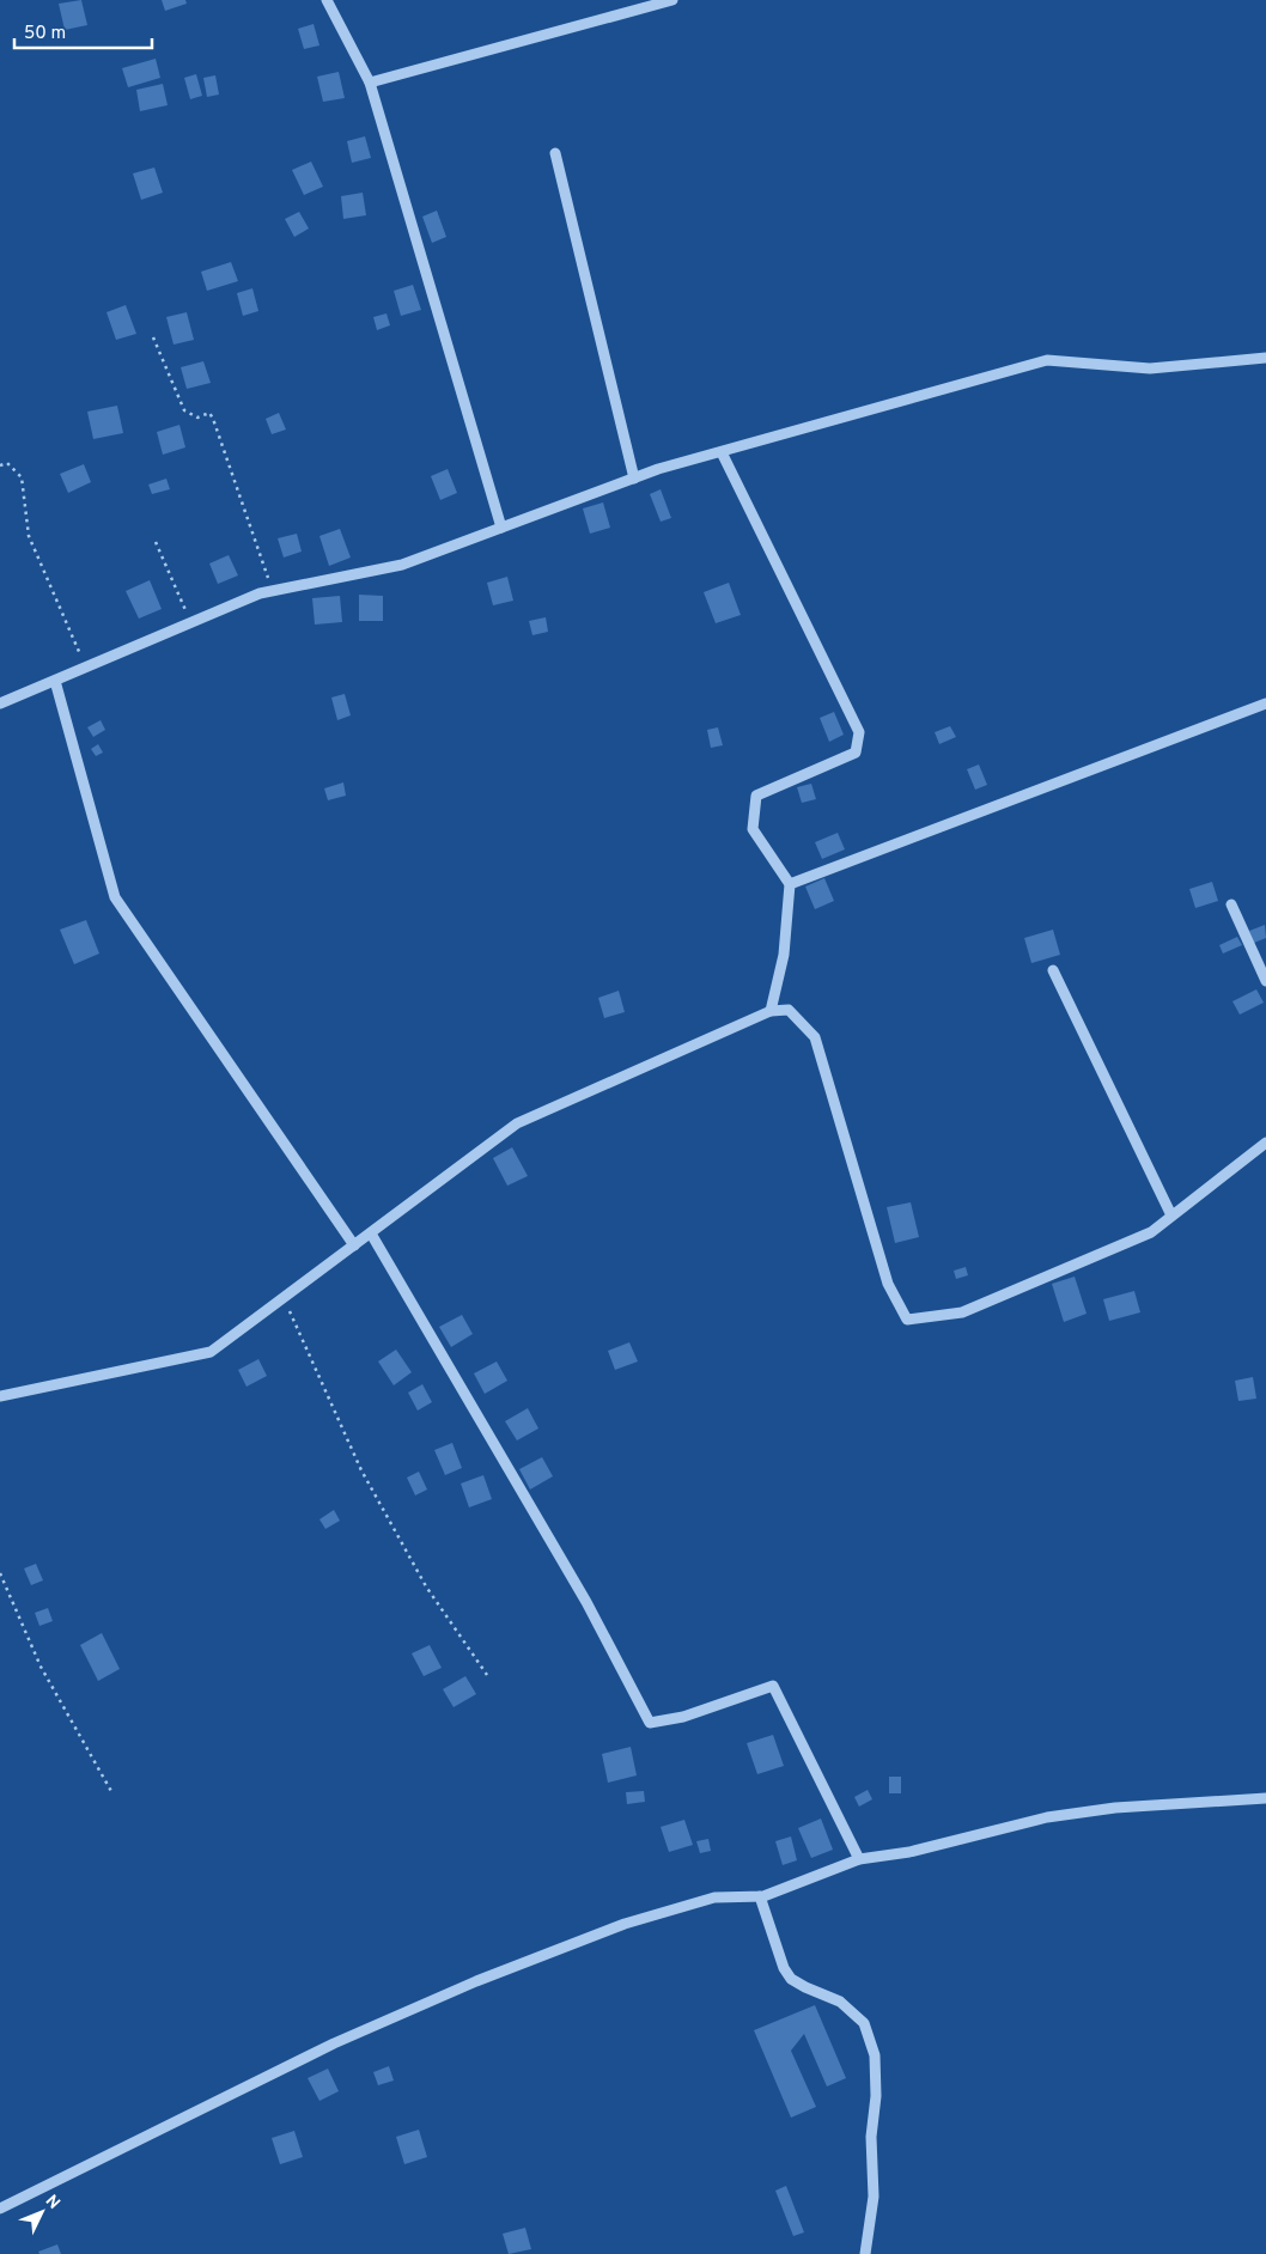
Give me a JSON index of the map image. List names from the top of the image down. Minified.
{"scale_bar":"50 m","north":"top right"}
